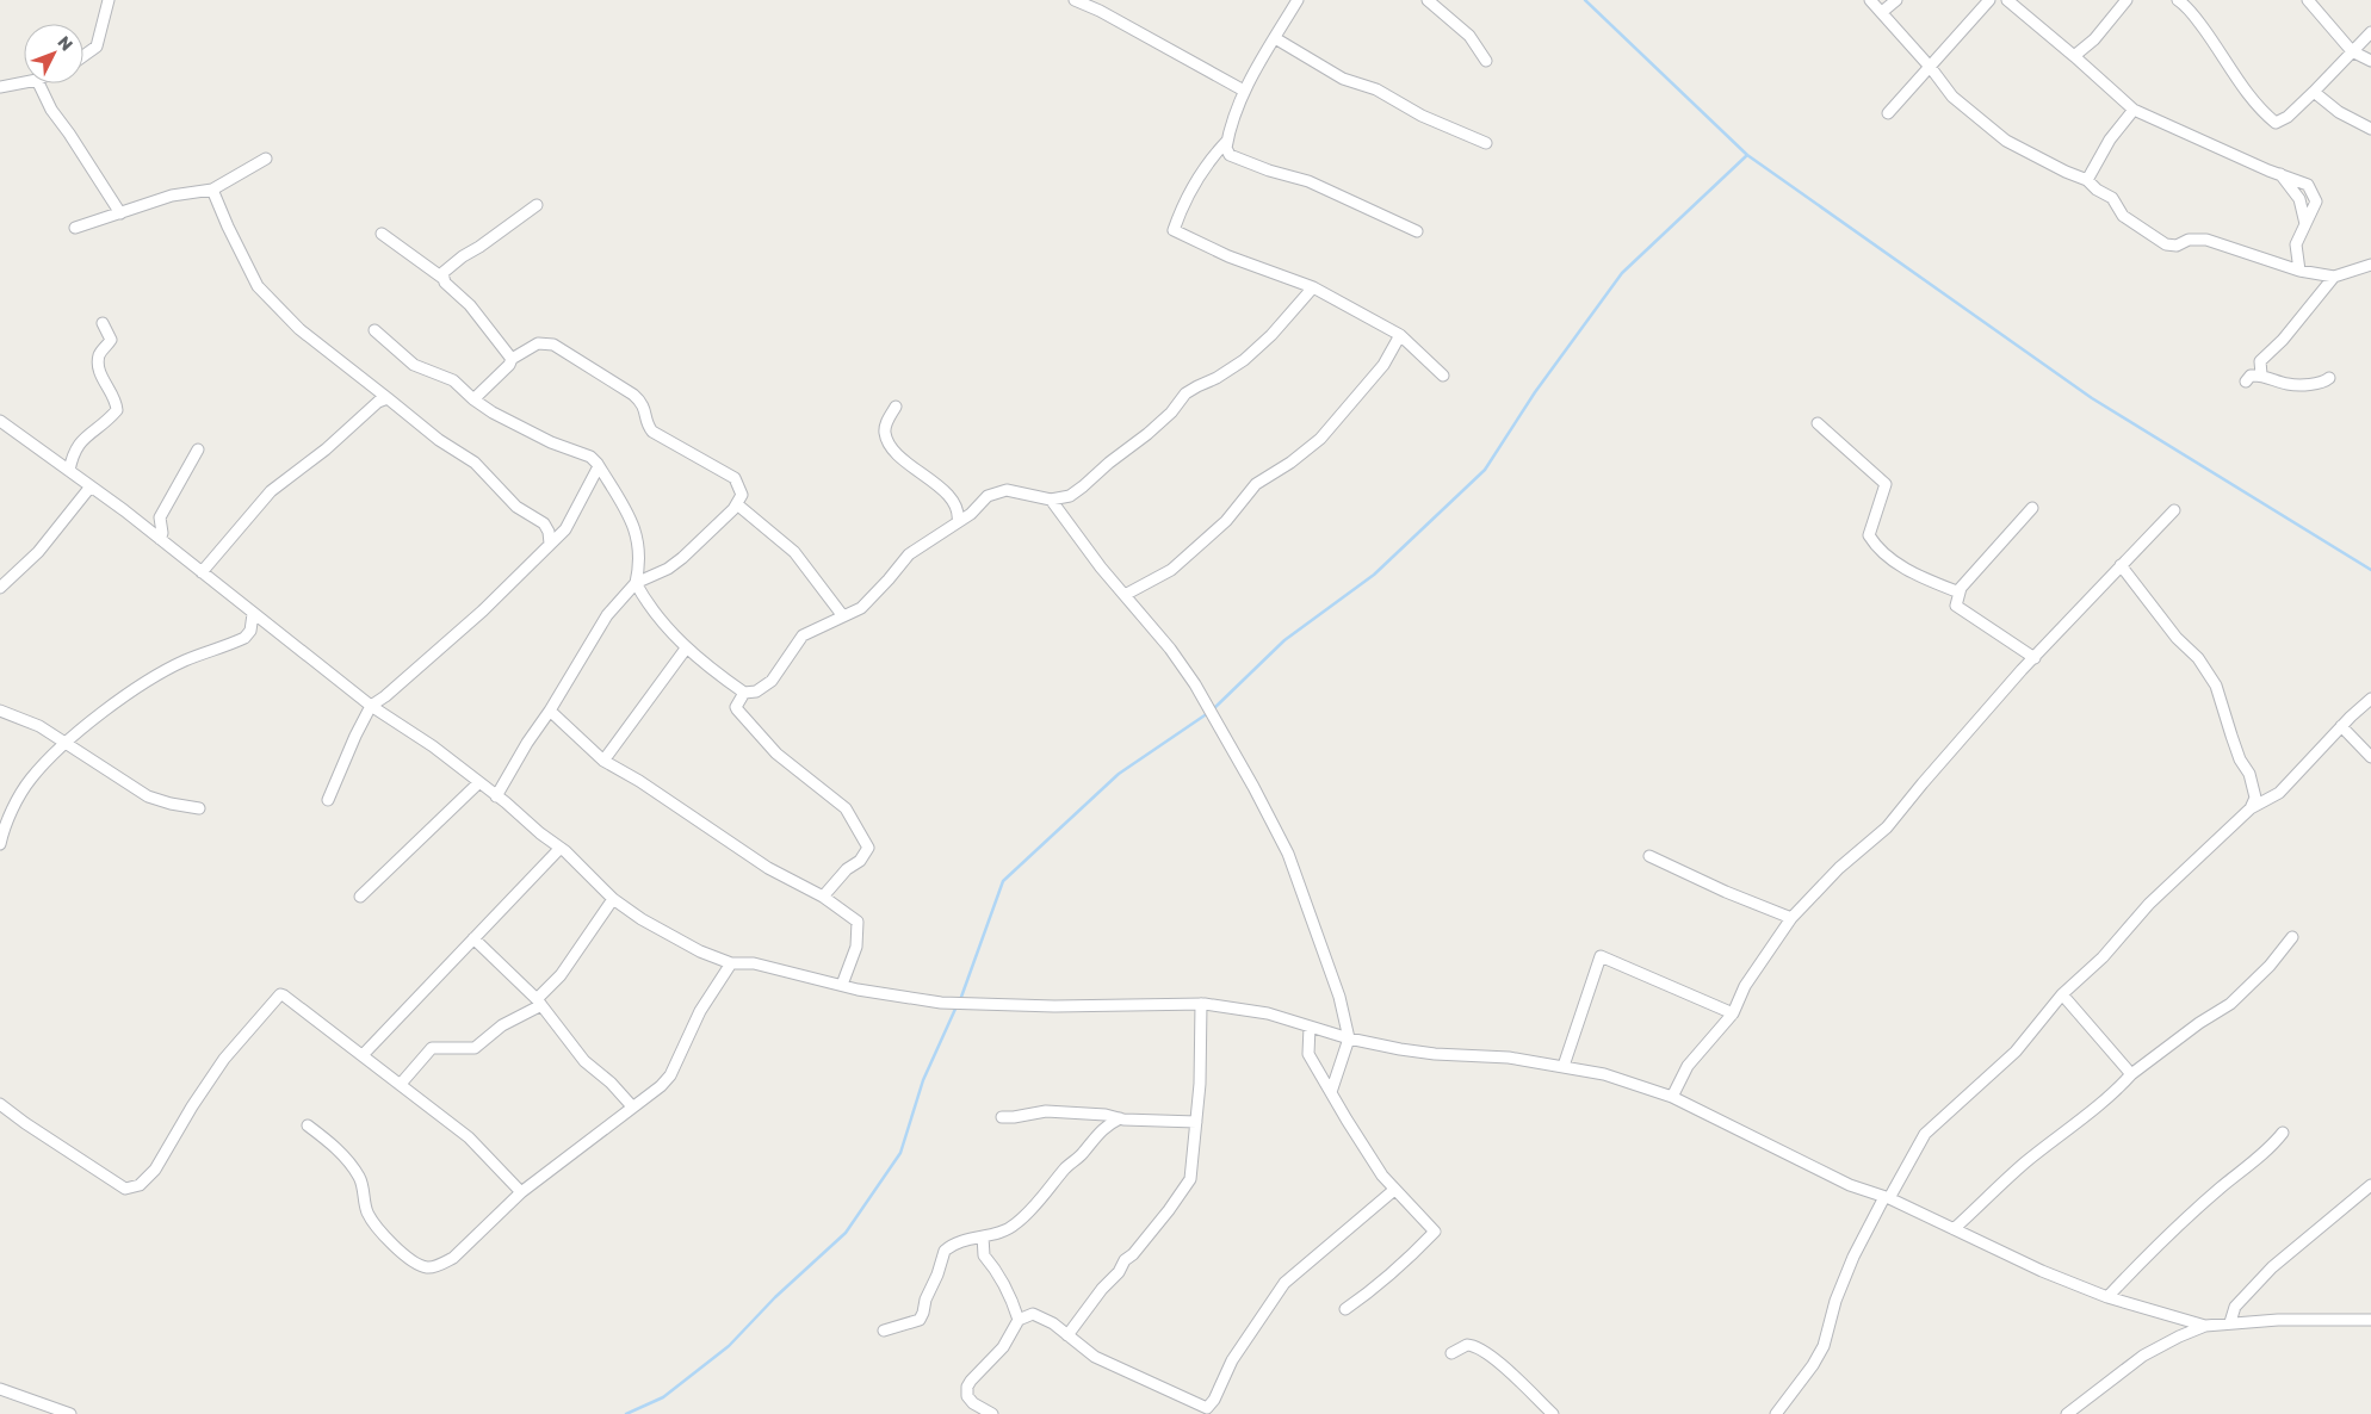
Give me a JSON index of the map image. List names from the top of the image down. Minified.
{"north":"top right"}
